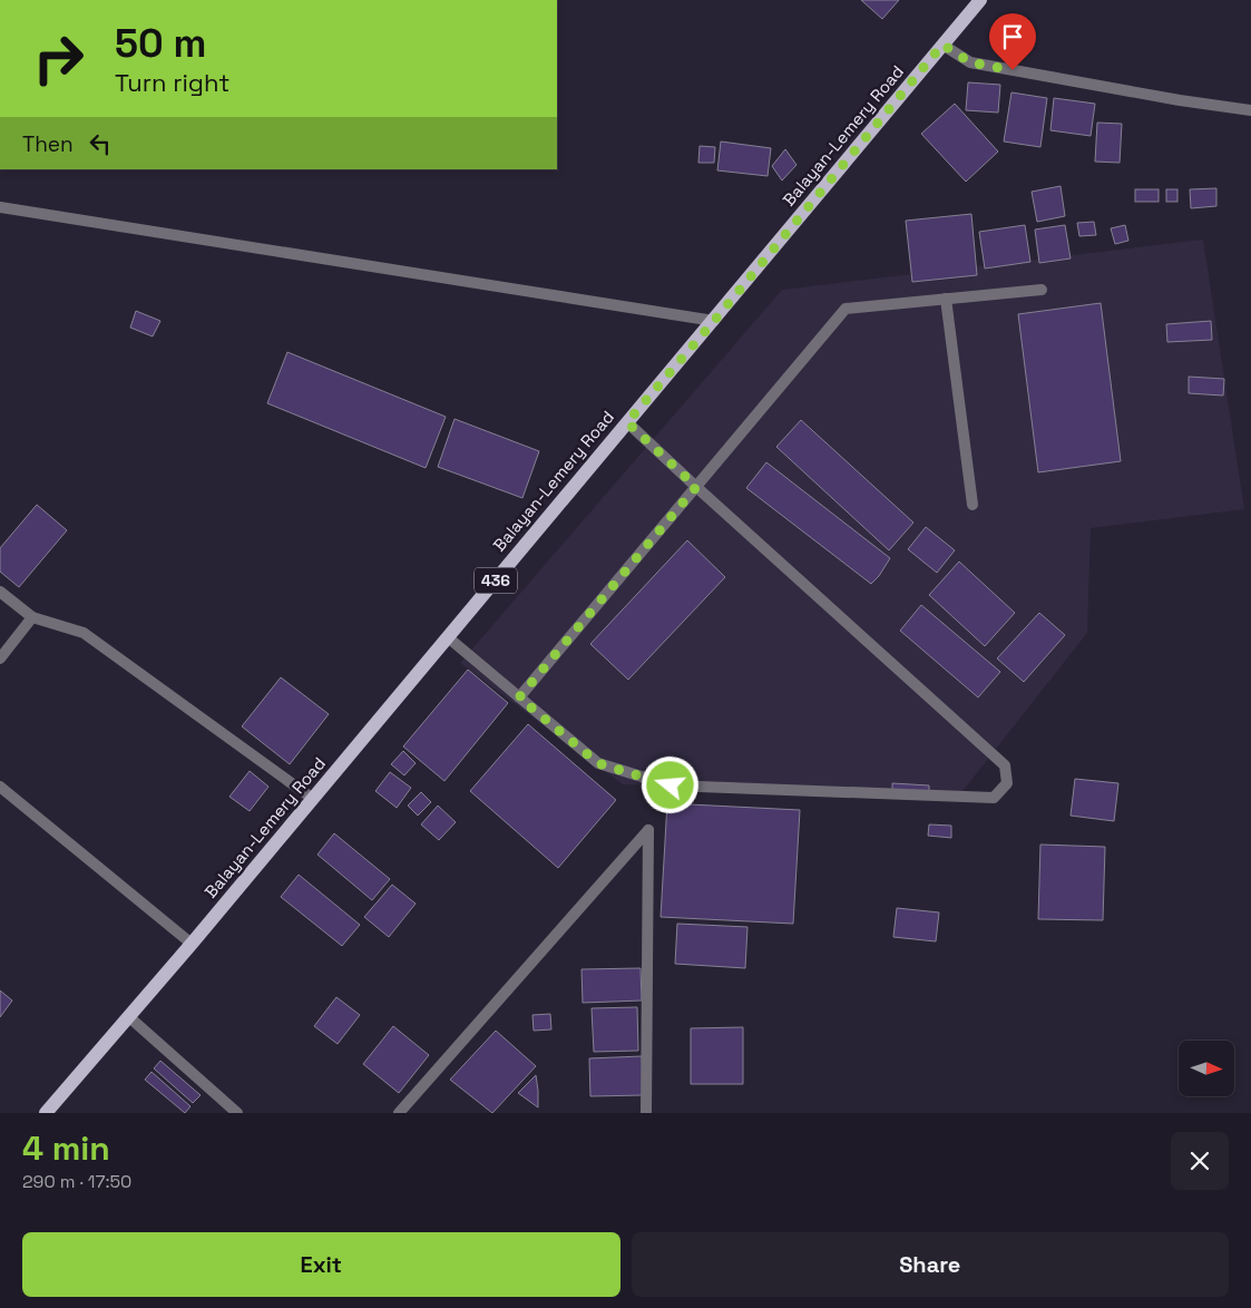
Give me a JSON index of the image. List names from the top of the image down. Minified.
{"streets":{"main road":["Balayan-Lemery Road","436"]},"north":"right","page":{"turn":["50 m","Turn right"],"then":"Then","heading":["4 min","290 m · 17:50"],"buttons":["Exit","Share"]}}
